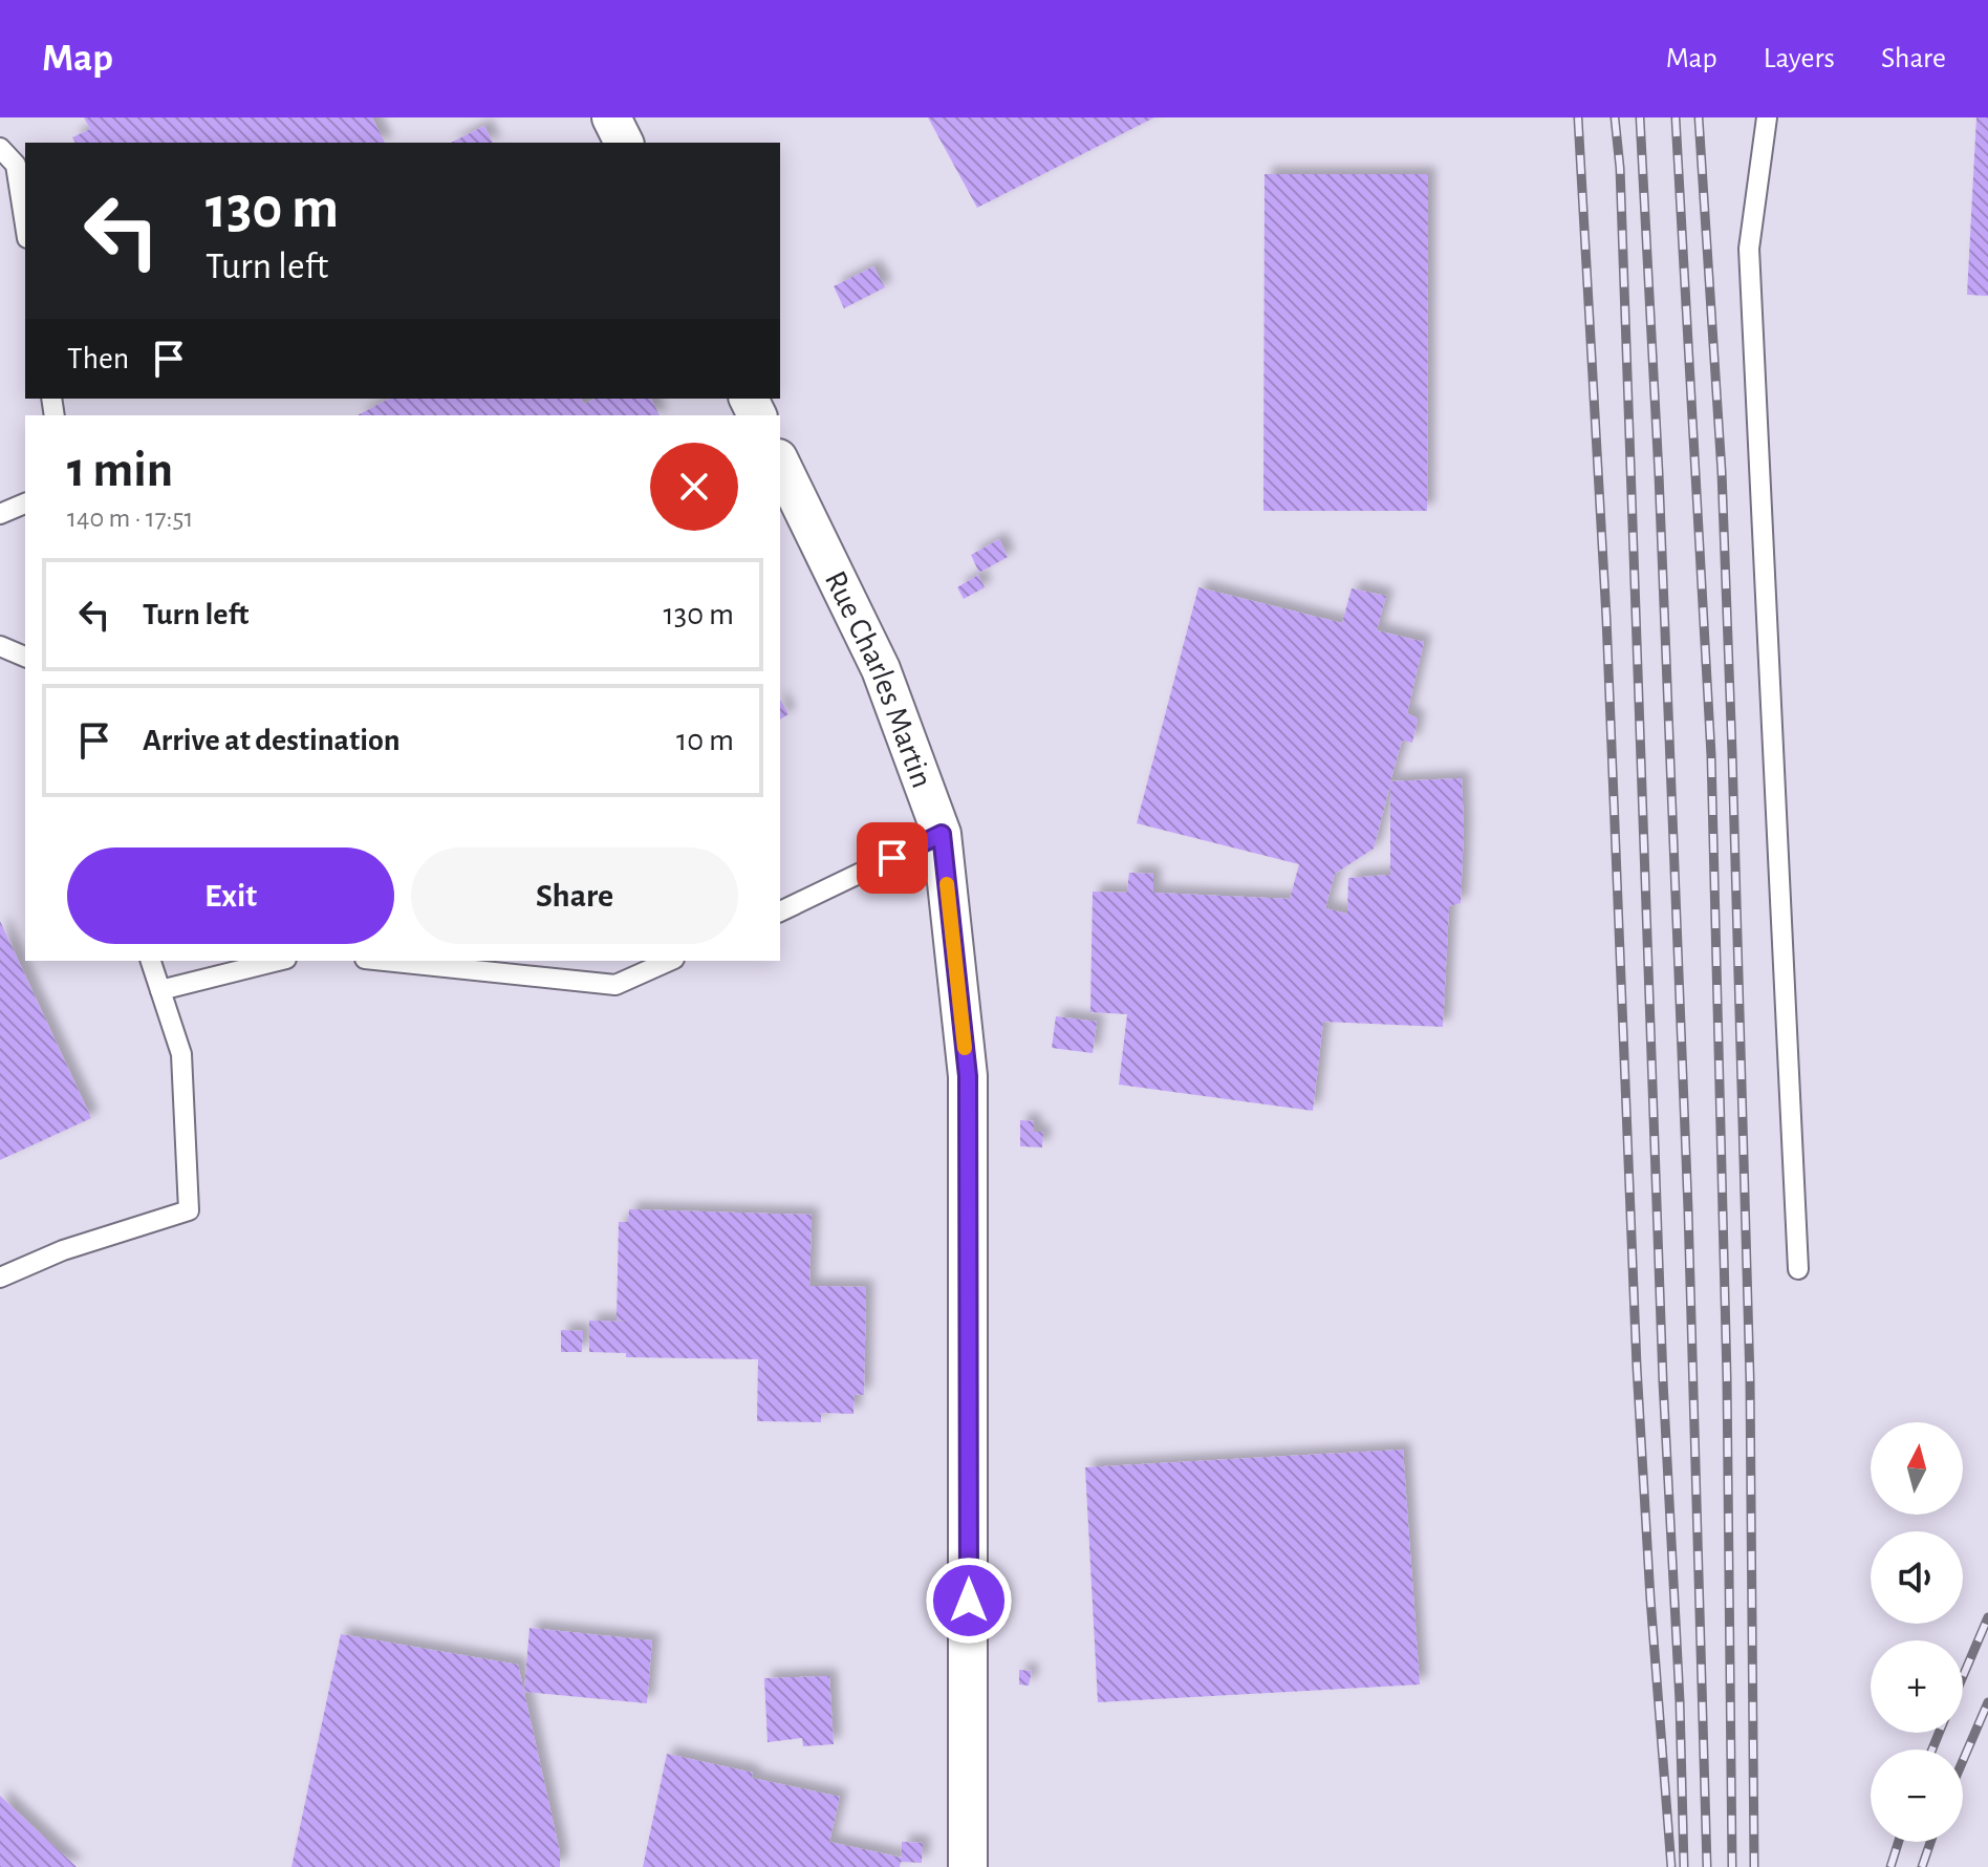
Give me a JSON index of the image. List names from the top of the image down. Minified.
{"streets":{"street":["Rue Charles Martin"]},"north":"top","page":{"header":"Map","nav":["Map","Layers","Share"],"turn":["130 m","Turn left"],"then":"Then","heading":["1 min","140 m · 17:51"],"list":[{"name":"Turn left","value":"130 m"},{"name":"Arrive at destination","value":"10 m"}],"buttons":["Exit","Share"],"map_buttons":["+","−"]}}
